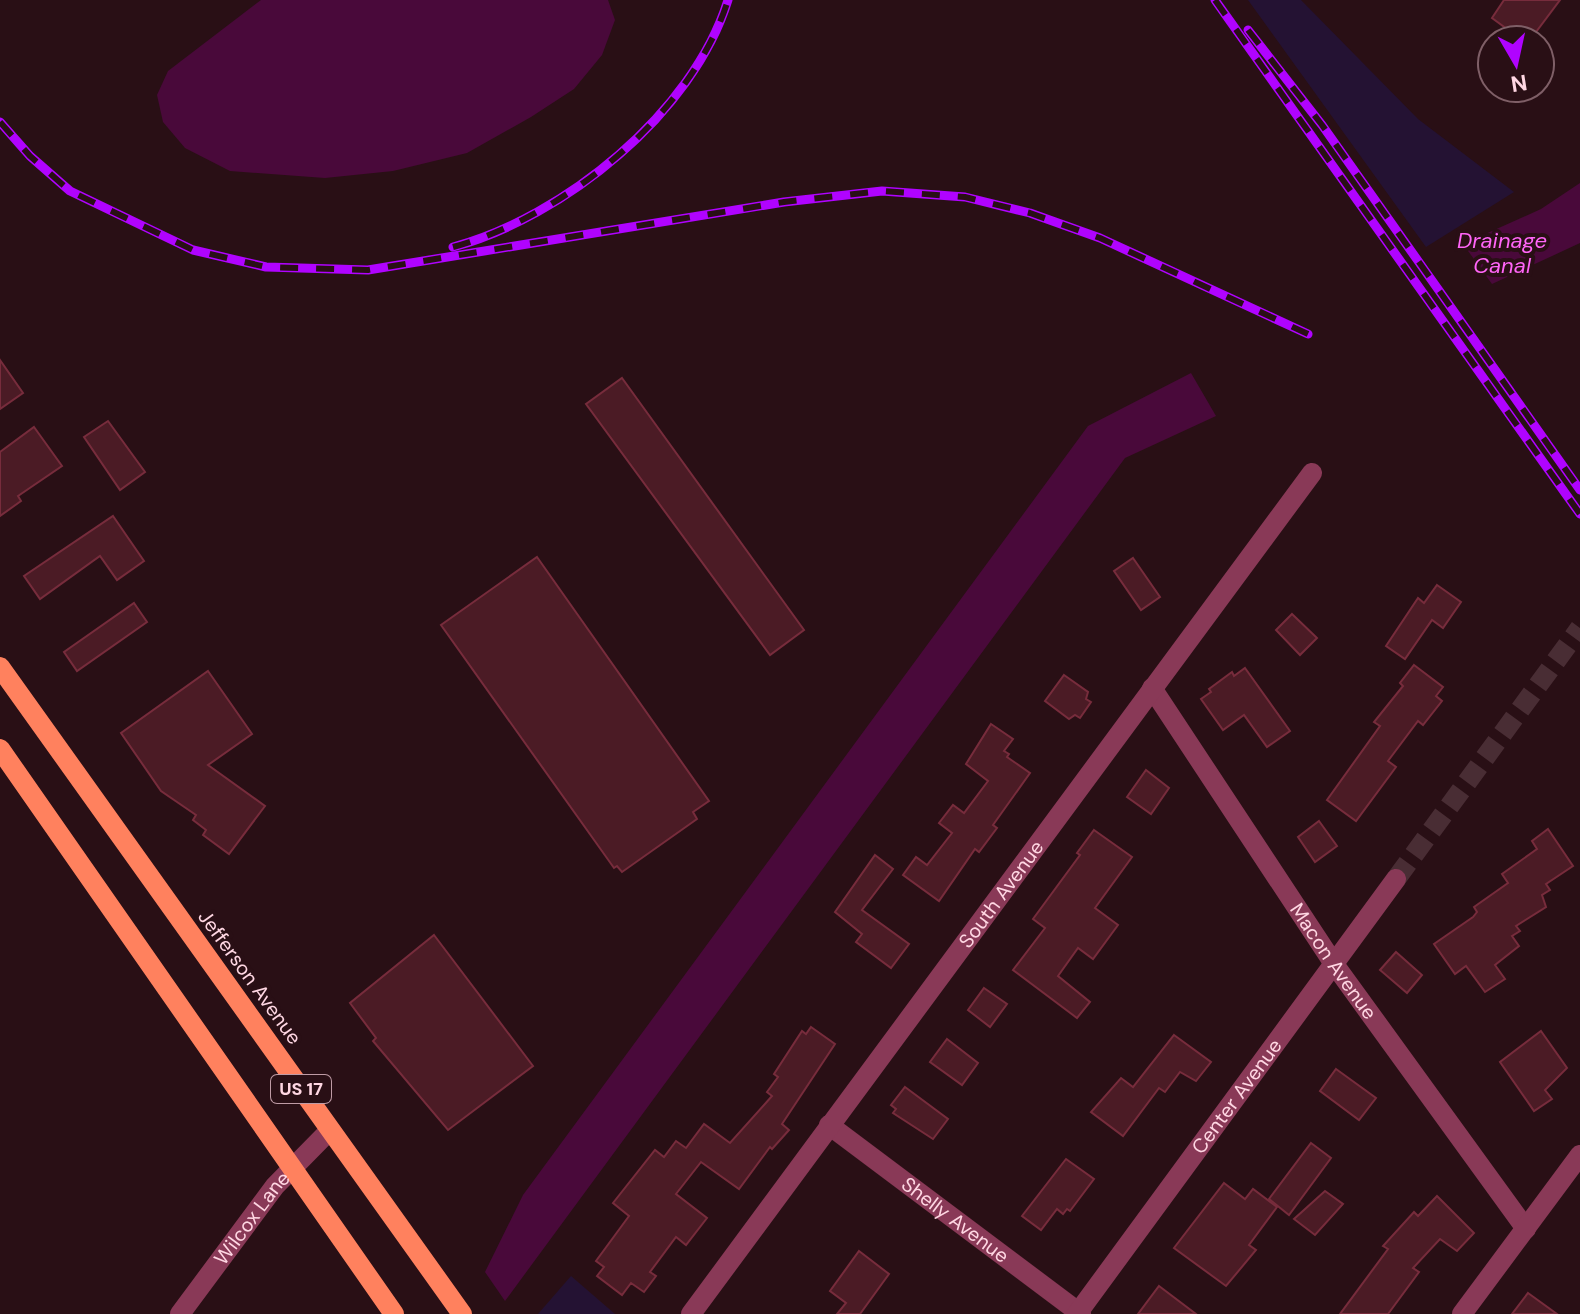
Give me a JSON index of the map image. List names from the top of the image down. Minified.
{"streets":{"main road":["Jefferson Avenue","US 17"],"street":["South Avenue","Macon Avenue","Center Avenue","Wilcox Lane","Shelly Avenue"]},"crossings":[["South Avenue","Macon Avenue"],["South Avenue","Shelly Avenue"],["Macon Avenue","Center Avenue"],["Jefferson Avenue","Wilcox Lane"],["US 17","Wilcox Lane"],["Center Avenue","Shelly Avenue"]],"water":["Drainage Canal"],"north":"bottom"}
